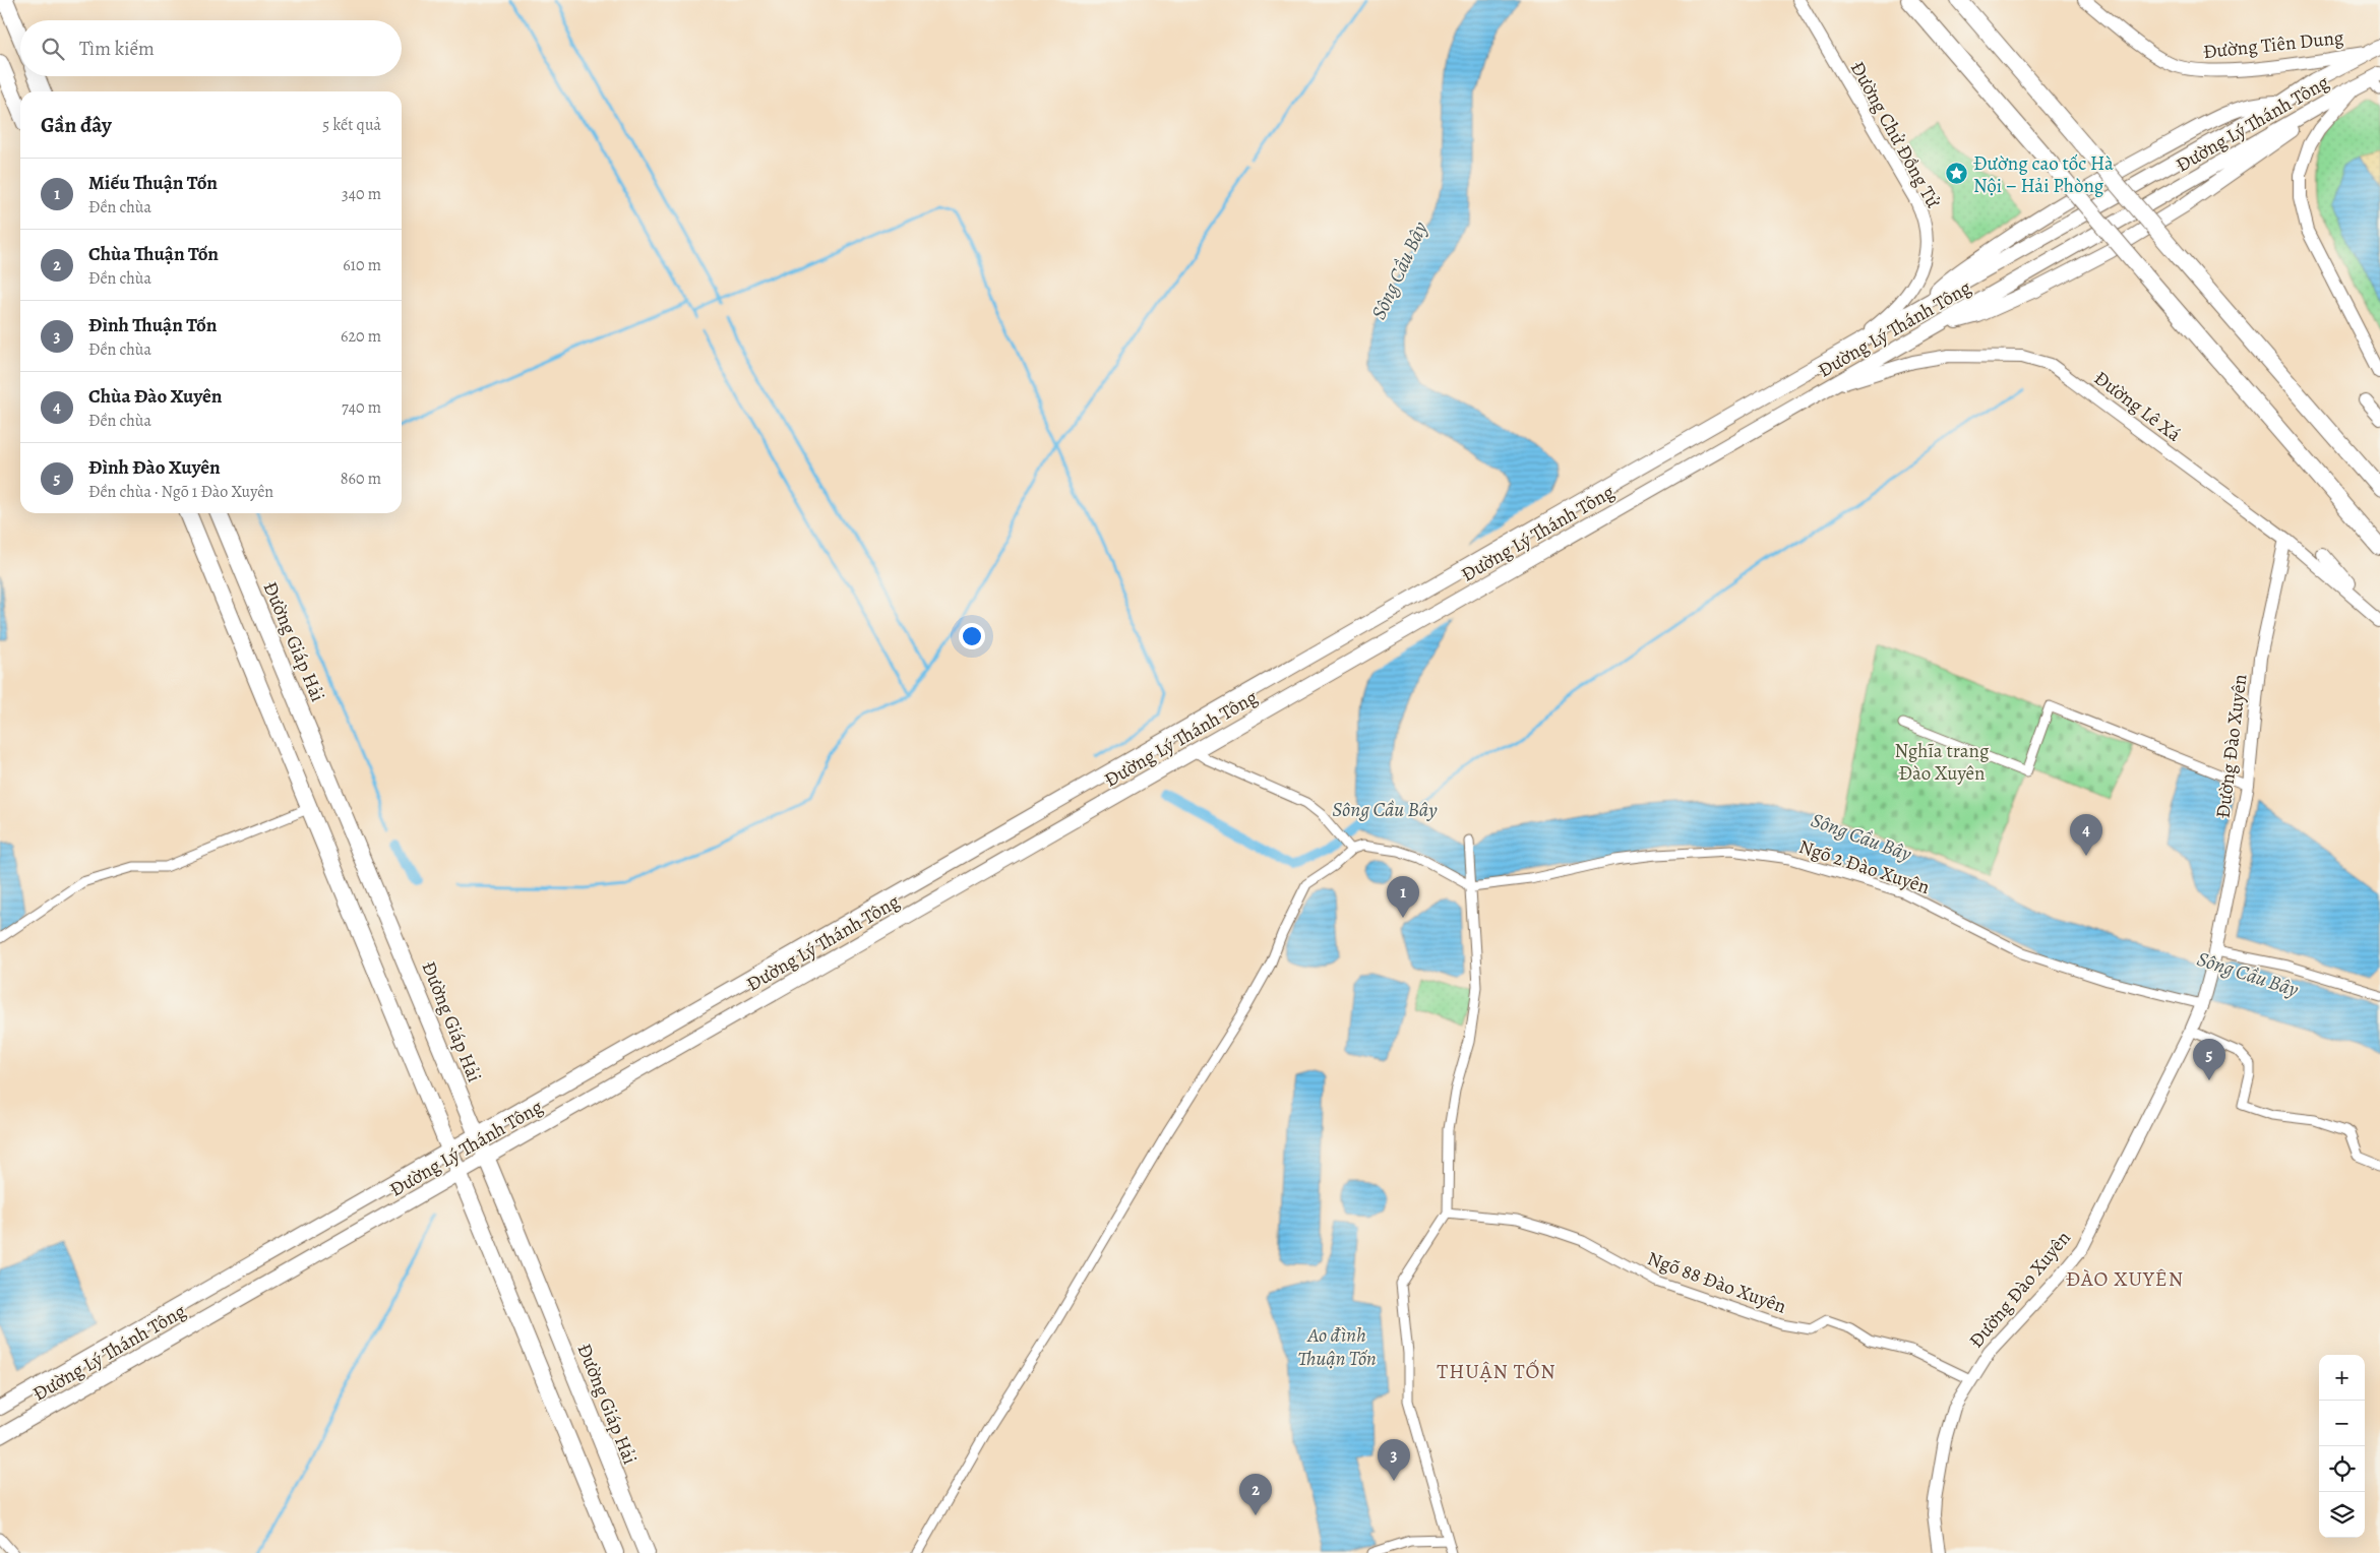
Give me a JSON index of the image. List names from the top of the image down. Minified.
{"streets":{"highway":["Đường Giáp Hải"],"main road":["Đường Tiên Dung","Đường Lý Thánh Tông","Đường Chử Đồng Tử","Đường Lê Xá","Đường Đào Xuyên"],"street":["Ngõ 2 Đào Xuyên","Ngõ 88 Đào Xuyên"]},"crossings":[["Đường Tiên Dung","Đường Lý Thánh Tông"],["Đường Lý Thánh Tông","Đường Chử Đồng Tử"],["Đường Lý Thánh Tông","Đường Lê Xá"],["Đường Lý Thánh Tông","Đường Giáp Hải"],["Đường Lê Xá","Đường Đào Xuyên"],["Đường Đào Xuyên","Ngõ 2 Đào Xuyên"],["Đường Đào Xuyên","Ngõ 88 Đào Xuyên"]],"districts":["ĐÀO XUYÊN","THUẬN TỐN"],"water":["Sông Cầu Bây","Ao đình Thuận Tốn"],"parks":["Nghĩa trang Đào Xuyên"],"places":{"place":["Đường cao tốc Hà Nội – Hải Phòng"]},"page":{"search":"Tìm kiếm","heading":["Gần đây","5 kết quả"],"list":[{"mark":"1","name":"Miếu Thuận Tốn","note":"Đền chùa","value":"340 m"},{"mark":"2","name":"Chùa Thuận Tốn","note":"Đền chùa","value":"610 m"},{"mark":"3","name":"Đình Thuận Tốn","note":"Đền chùa","value":"620 m"},{"mark":"4","name":"Chùa Đào Xuyên","note":"Đền chùa","value":"740 m"},{"mark":"5","name":"Đình Đào Xuyên","note":"Đền chùa · Ngõ 1 Đào Xuyên","value":"860 m"}],"pins":["4","1","5","3","2"],"map_buttons":["+","−"]}}
